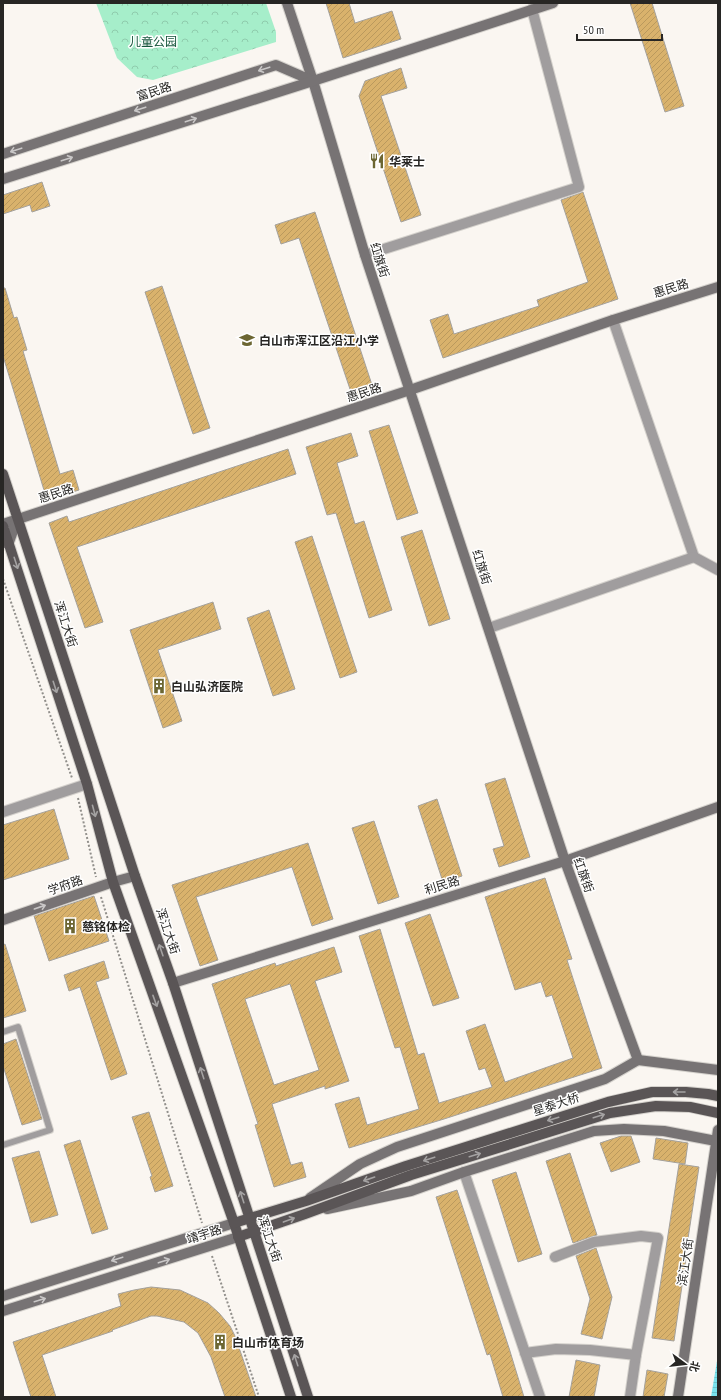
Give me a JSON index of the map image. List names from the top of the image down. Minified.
{"streets":{"main road":["浑江大街","星泰大桥","靖宇路"],"street":["富民路","红旗街","惠民路","学府路","利民路","滨江大街"]},"crossings":[["富民路","红旗街"],["红旗街","惠民路"],["红旗街","利民路"],["惠民路","浑江大街"],["浑江大街","学府路"],["浑江大街","利民路"],["浑江大街","靖宇路"],["星泰大桥","靖宇路"]],"one_way":["学府路"],"parks":["儿童公园"],"places":{"restaurant":["华莱士"],"school or university":["白山市浑江区沿江小学"],"building":["白山弘济医院","慈铭体检","白山市体育场"]},"scale_bar":"50 m","north":"right"}
